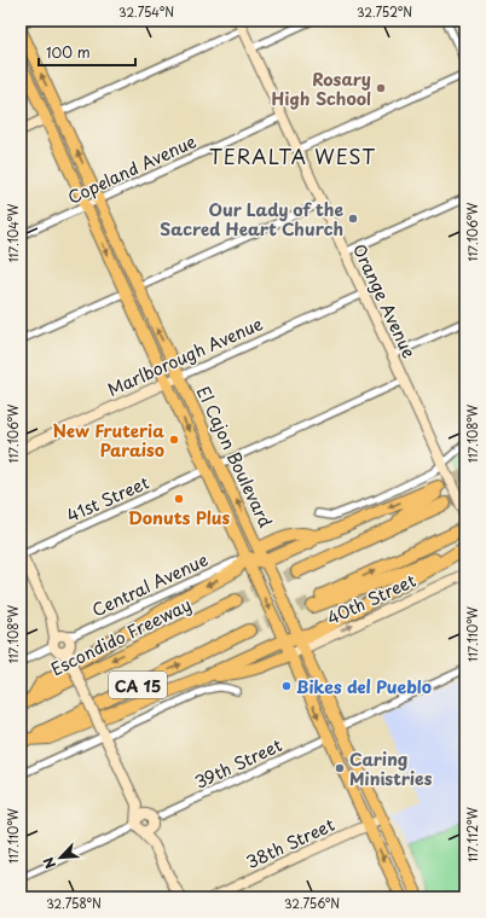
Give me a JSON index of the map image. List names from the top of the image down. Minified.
{"streets":{"highway":["Escondido Freeway","CA 15"],"main road":["Orange Avenue","Marlborough Avenue","El Cajon Boulevard","40th Street","38th Street"],"street":["Copeland Avenue","41st Street","Central Avenue","39th Street"]},"crossings":[["Copeland Avenue","Orange Avenue"],["Copeland Avenue","El Cajon Boulevard"],["Orange Avenue","Marlborough Avenue"],["Marlborough Avenue","El Cajon Boulevard"],["El Cajon Boulevard","41st Street"],["El Cajon Boulevard","Central Avenue"],["El Cajon Boulevard","40th Street"],["El Cajon Boulevard","39th Street"],["El Cajon Boulevard","38th Street"]],"one_way":["40th Street"],"districts":["TERALTA WEST"],"places":["Rosary High School","Our Lady of the Sacred Heart Church","New Fruteria Paraiso","Donuts Plus","Bikes del Pueblo","Caring Ministries"],"scale_bar":"100 m","north":"bottom left","coordinates":["32.754°N","32.752°N","117.106°W","117.104°W","117.108°W","117.110°W","117.112°W","32.758°N","32.756°N"]}
